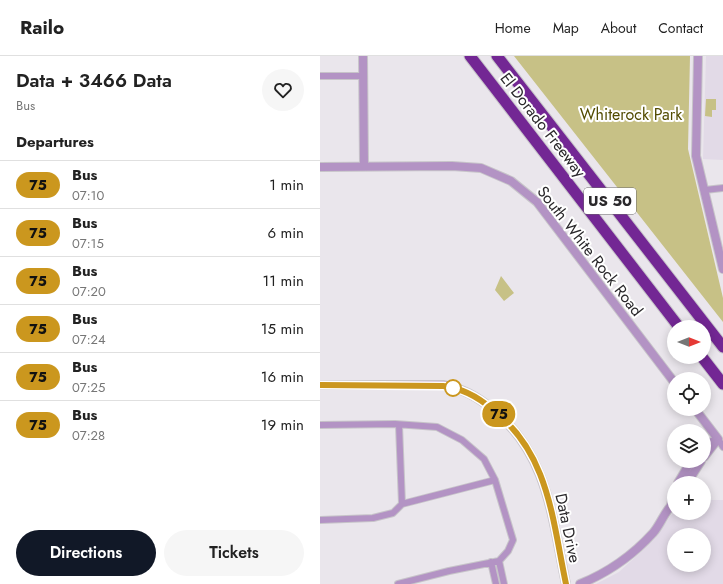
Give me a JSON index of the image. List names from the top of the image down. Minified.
{"streets":{"highway":["El Dorado Freeway","US 50"],"street":["South White Rock Road","Data Drive"]},"parks":["Whiterock Park"],"lines":["bus line 75"],"north":"right","page":{"header":"Railo","nav":["Home","Map","About","Contact"],"heading":[["Data + 3466 Data","Bus"],"Departures"],"on_map":"75","list":[{"mark":"75","name":"Bus","note":"07:10","value":"1 min"},{"mark":"75","name":"Bus","note":"07:15","value":"6 min"},{"mark":"75","name":"Bus","note":"07:20","value":"11 min"},{"mark":"75","name":"Bus","note":"07:24","value":"15 min"},{"mark":"75","name":"Bus","note":"07:25","value":"16 min"},{"mark":"75","name":"Bus","note":"07:28","value":"19 min"}],"map_buttons":["+","−"],"buttons":["Directions","Tickets"]}}
